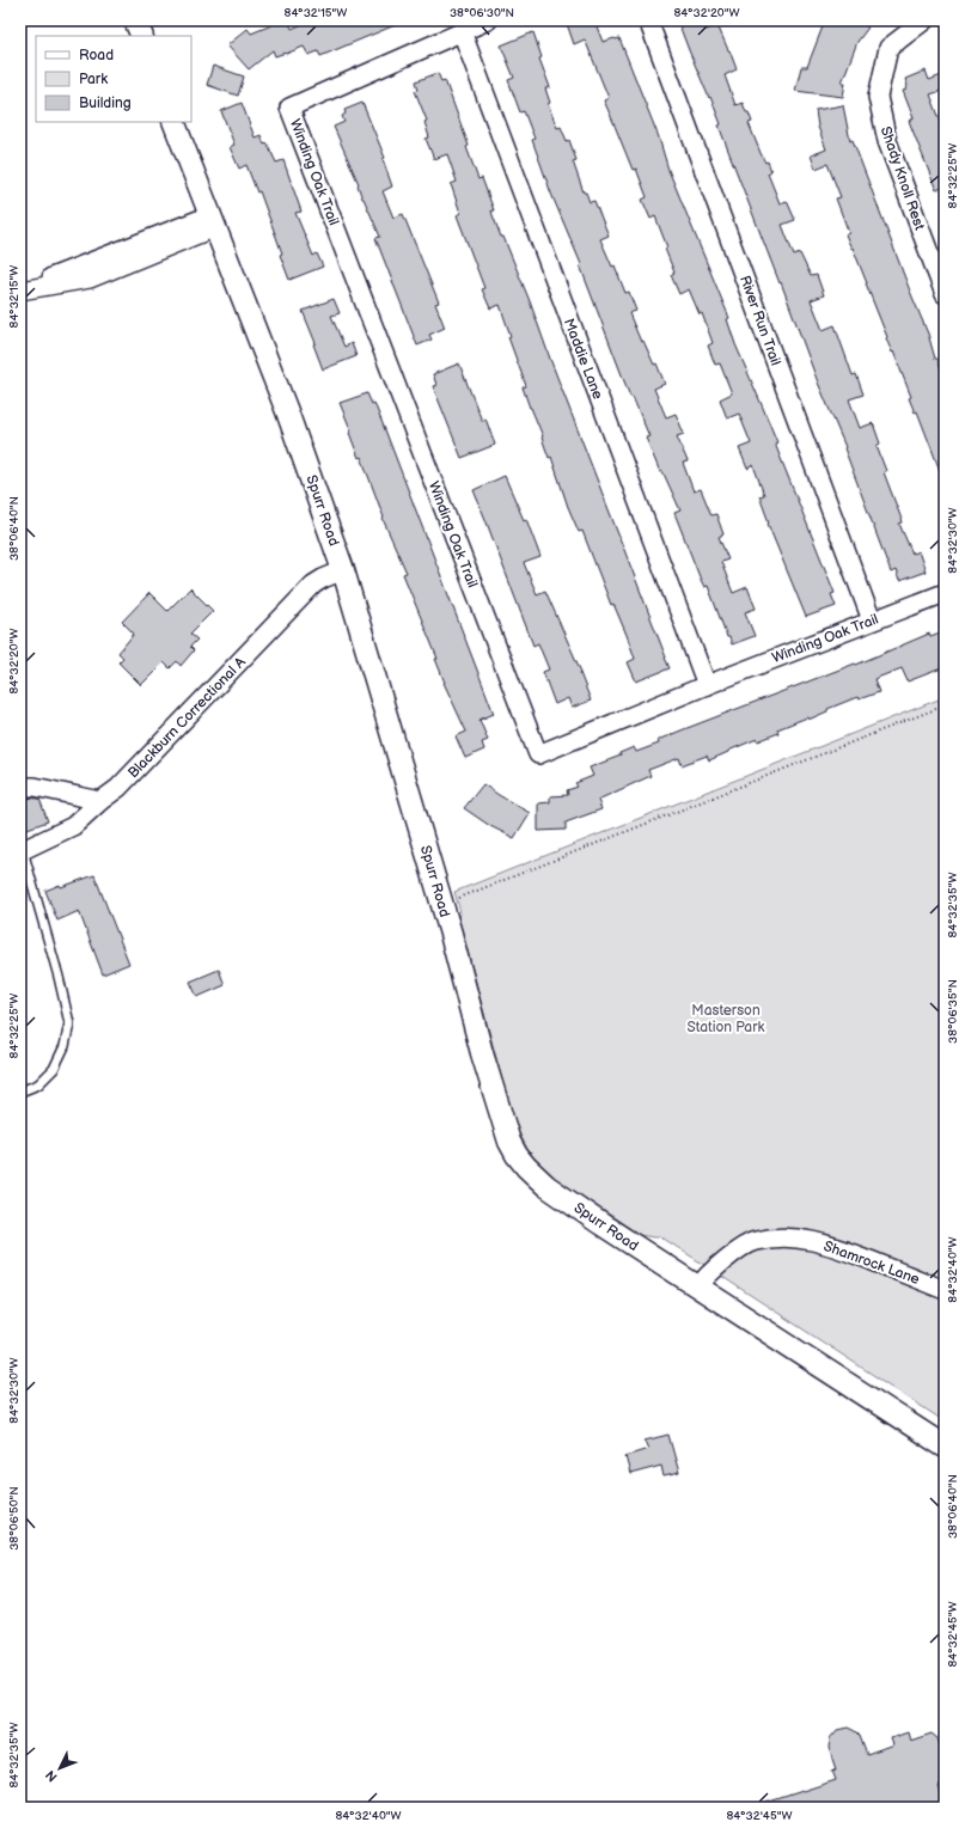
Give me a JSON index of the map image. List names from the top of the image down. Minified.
{"streets":{"street":["Winding Oak Trail","Shady Knoll Rest","River Run Trail","Maddie Lane","Spurr Road","Blackburn Correctional A","Shamrock Lane"]},"crossings":[["Winding Oak Trail","River Run Trail"],["Winding Oak Trail","Maddie Lane"],["Spurr Road","Blackburn Correctional A"],["Spurr Road","Shamrock Lane"]],"parks":["Masterson Station Park"],"legend":["Road","Park","Building"],"north":"bottom left","coordinates":["84°32'15\"W","38°06'30\"N","84°32'20\"W","84°32'25\"W","38°06'40\"N","84°32'30\"W","84°32'35\"W","38°06'35\"N","84°32'40\"W","38°06'50\"N","84°32'45\"W"]}
